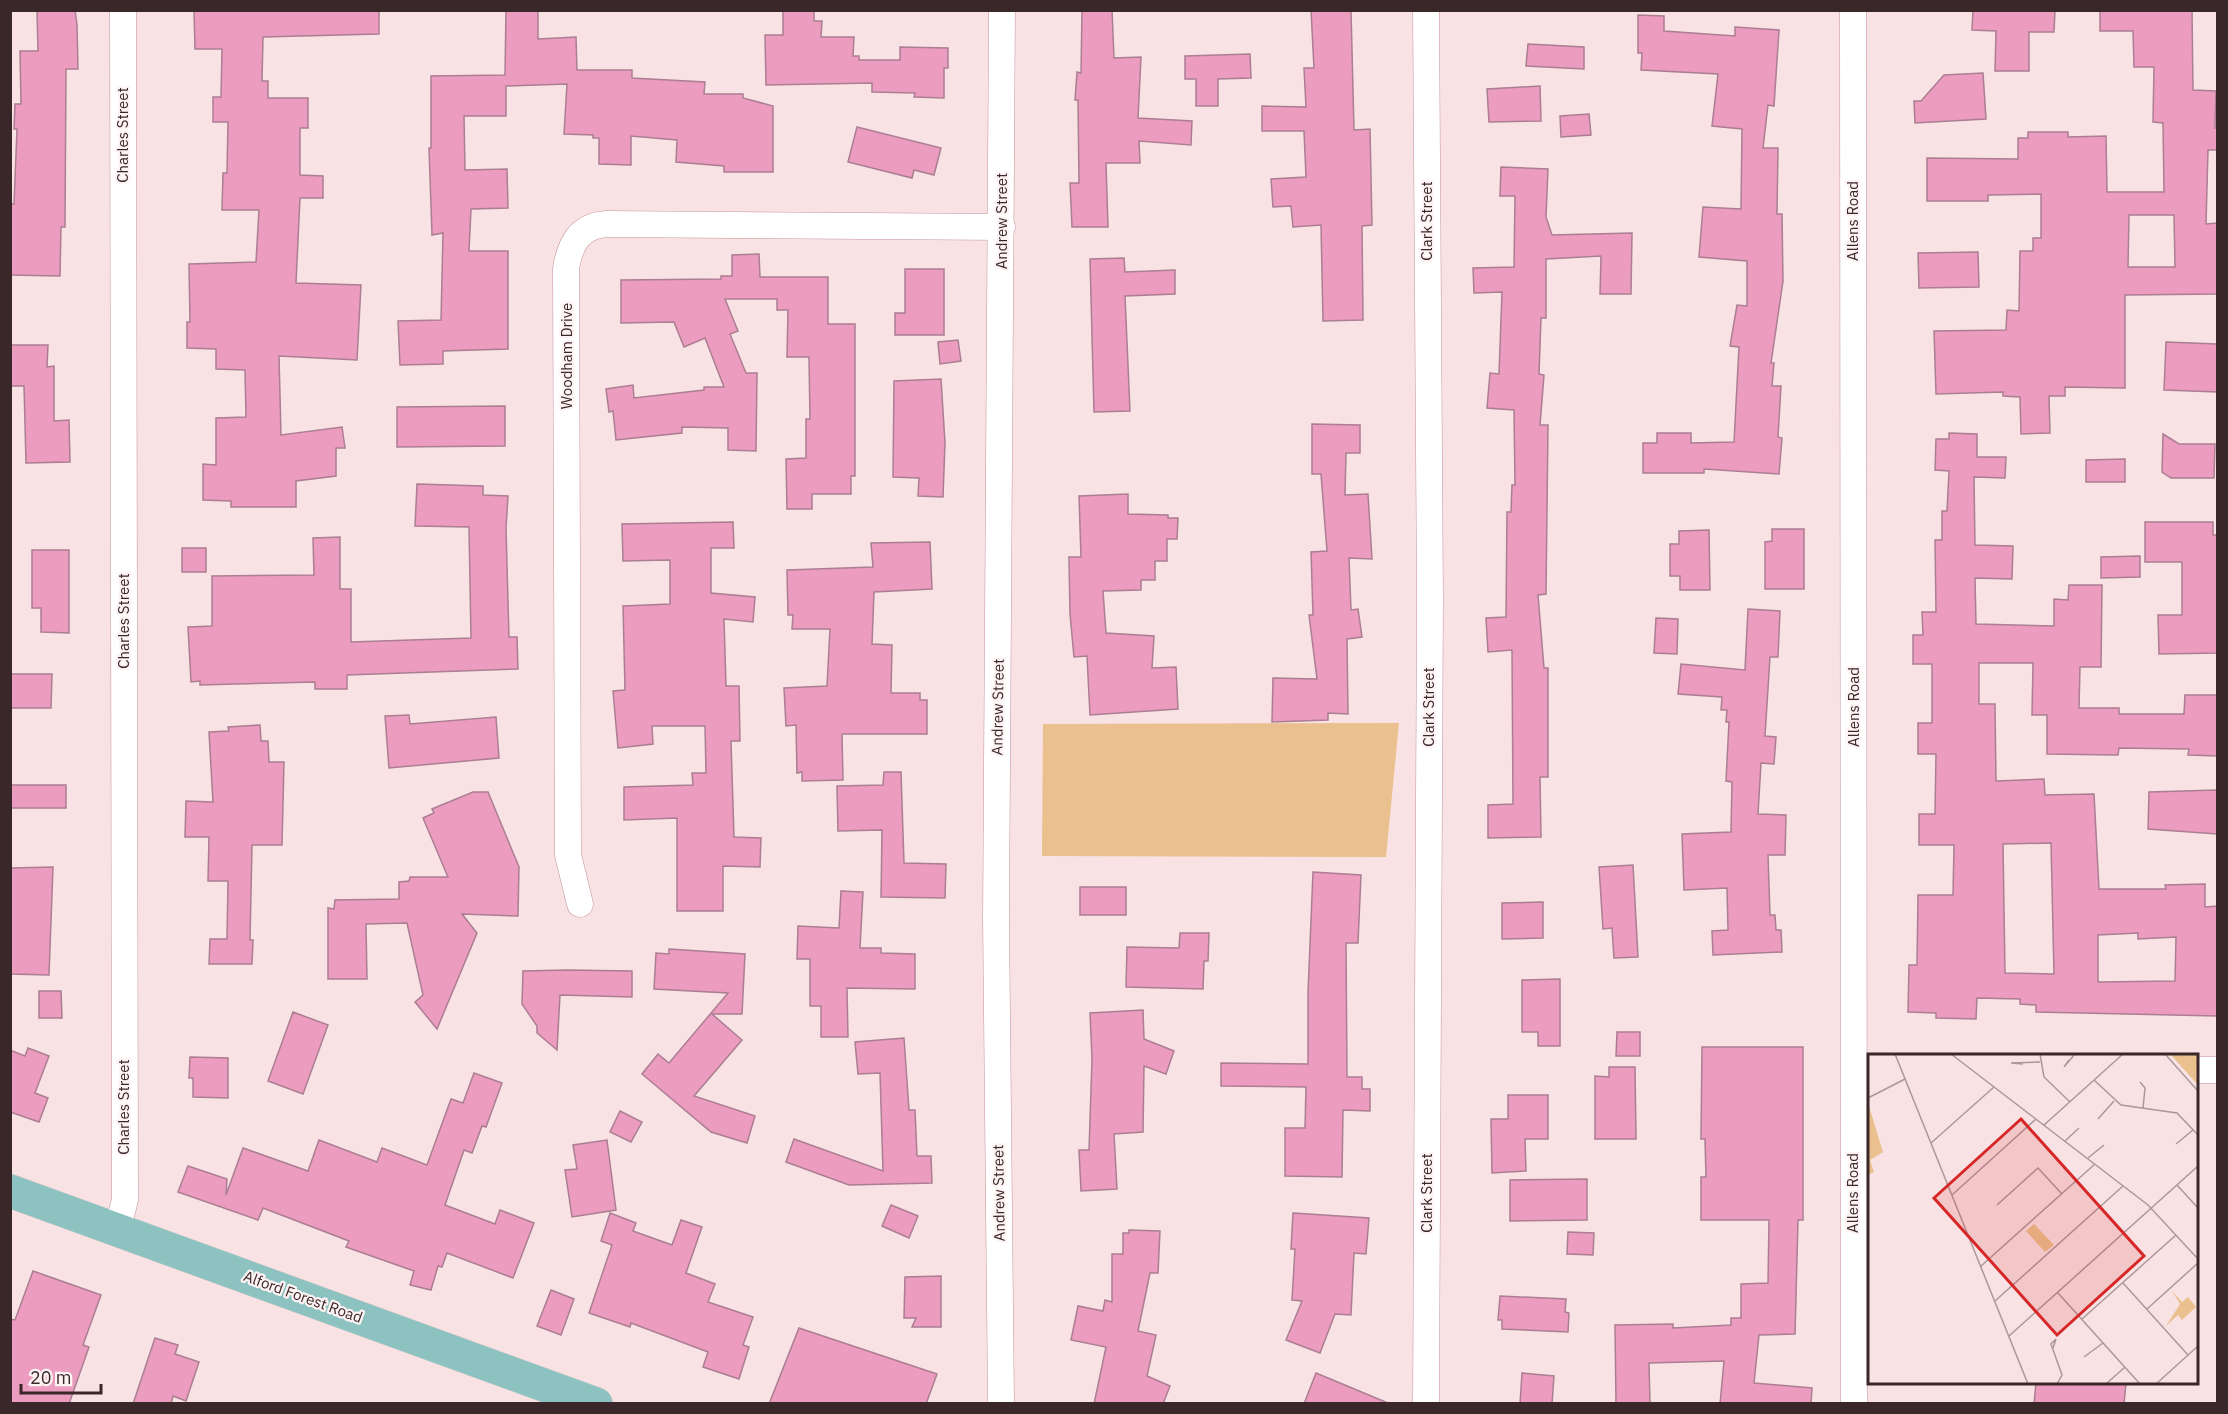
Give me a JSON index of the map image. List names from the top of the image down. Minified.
{"streets":{"main road":["Alford Forest Road"],"street":["Charles Street","Andrew Street","Clark Street","Allens Road","Woodham Drive"]},"crossings":[["Charles Street","Alford Forest Road"],["Andrew Street","Woodham Drive"]],"scale_bar":"20 m"}
